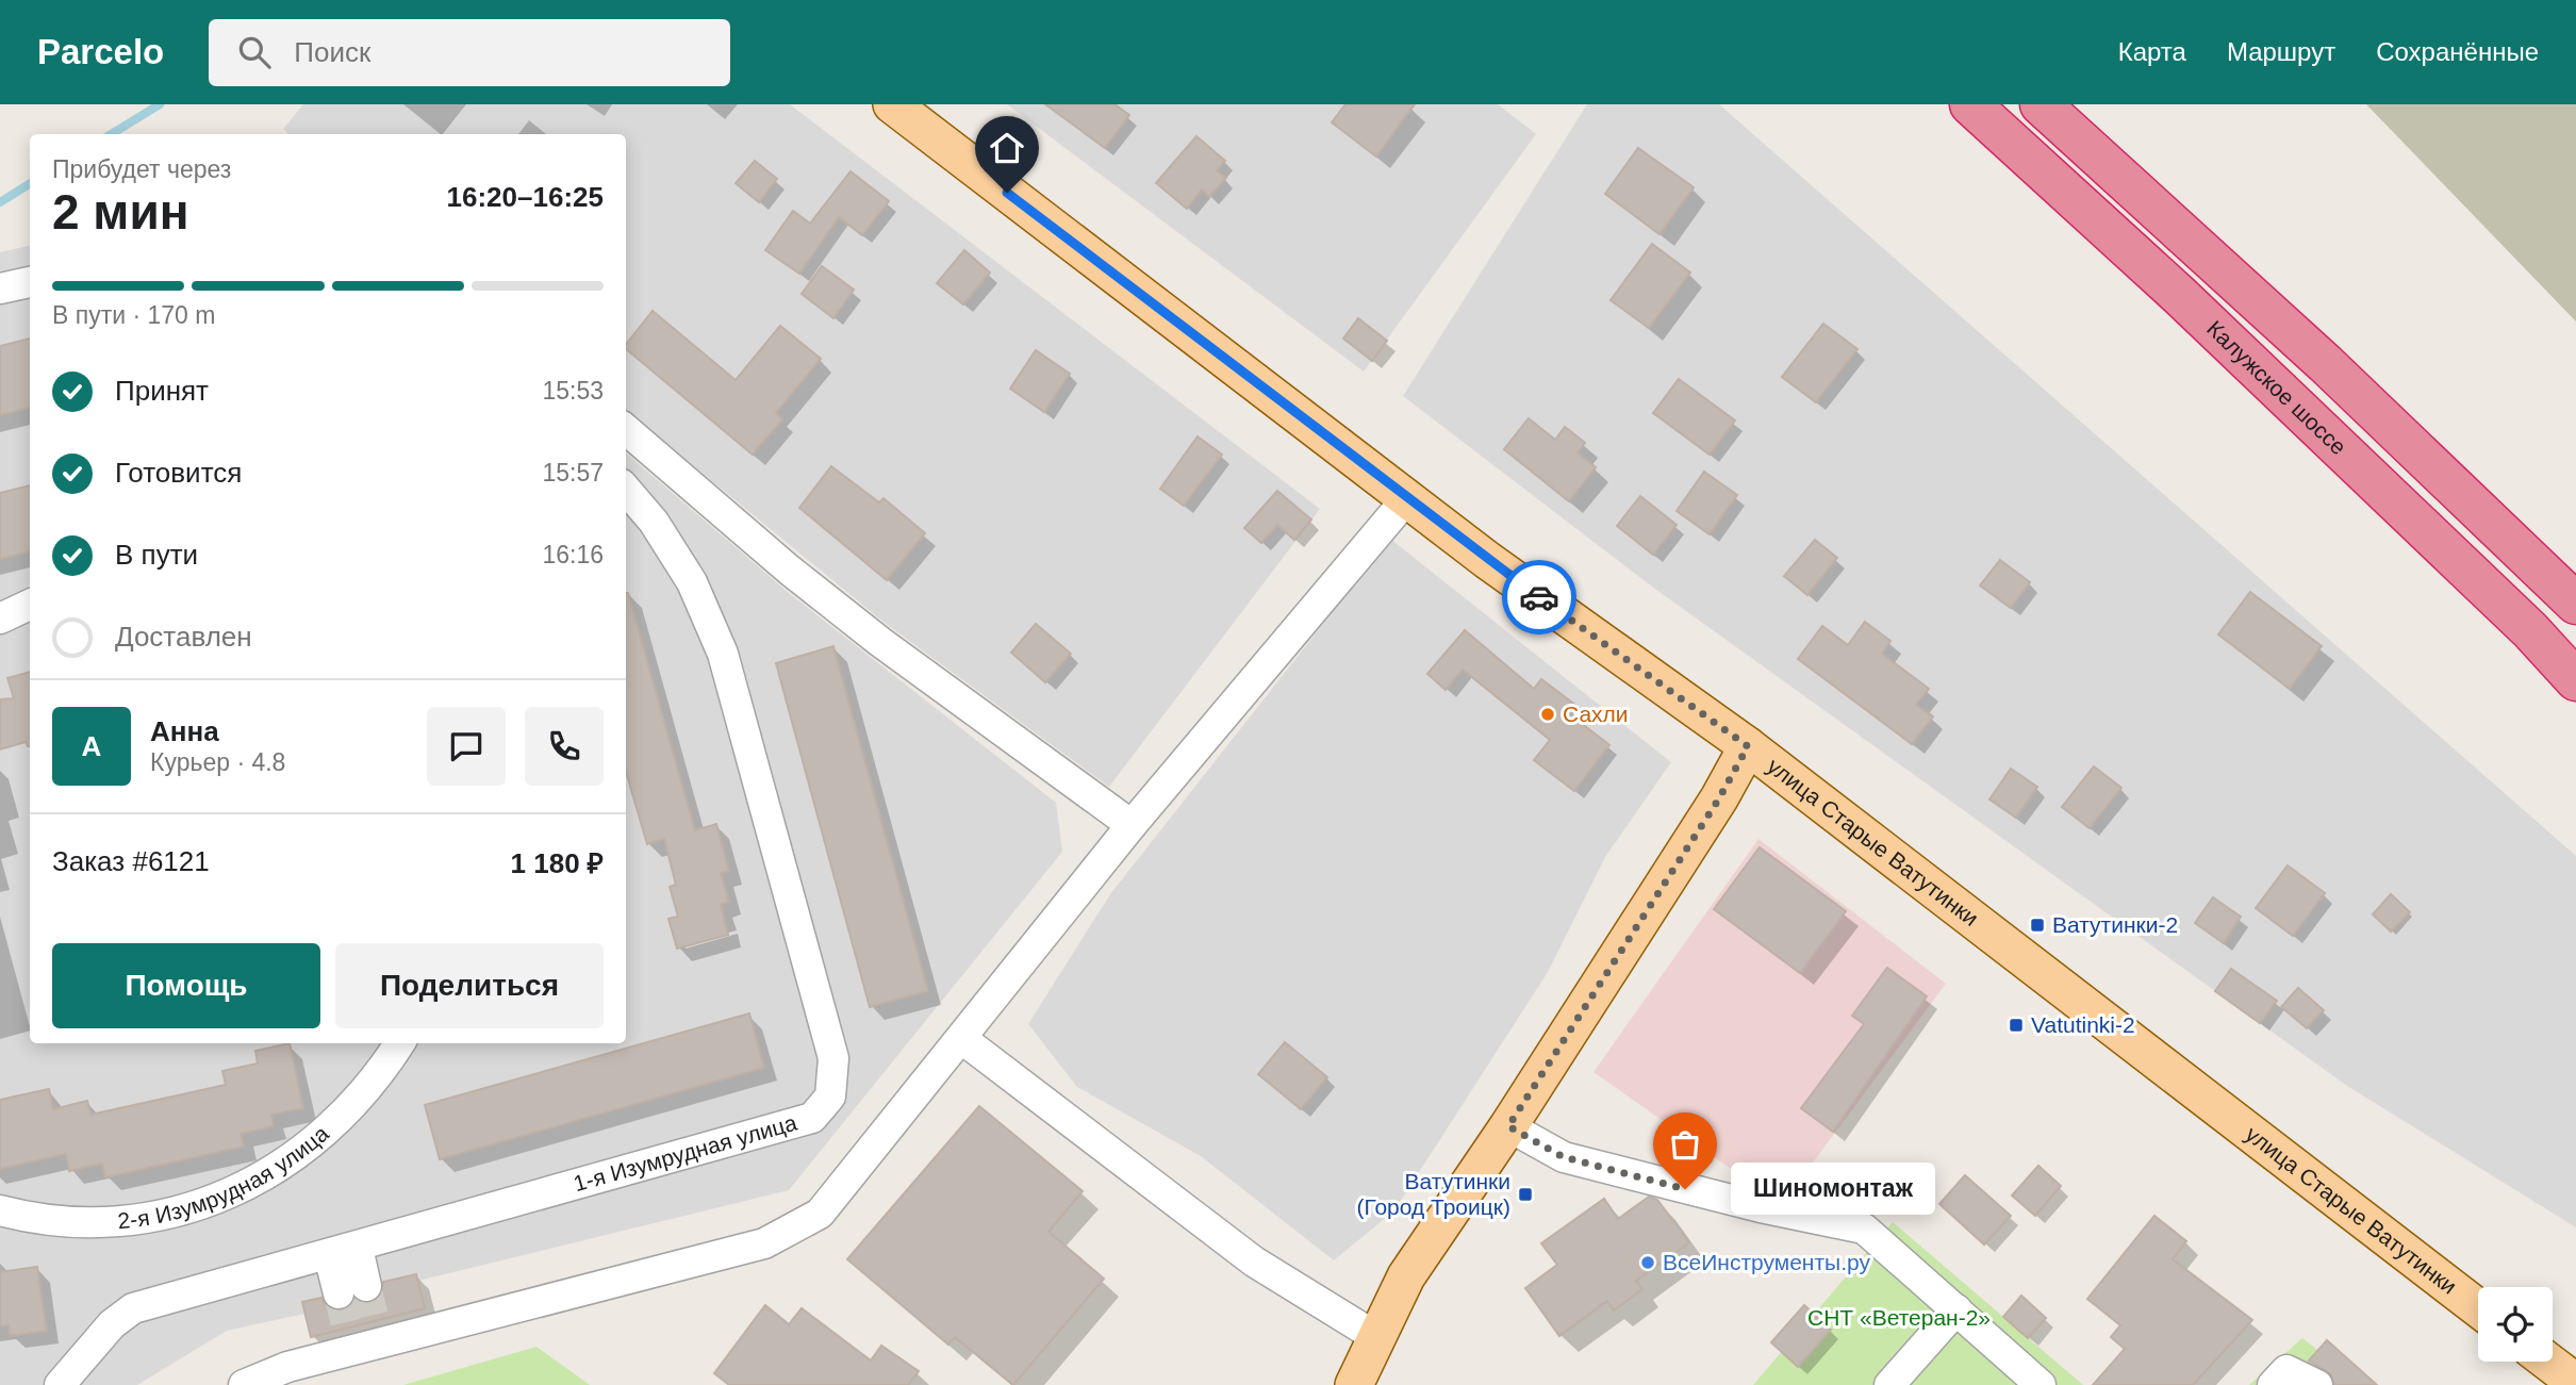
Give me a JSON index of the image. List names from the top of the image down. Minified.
{"streets":{"highway":["Калужское шоссе"],"main road":["улица Старые Ватутинки"],"street":["1-я Изумрудная улица","2-я Изумрудная улица"]},"parks":["СНТ «Ветеран-2»"],"places":{"other":["Сахли","Шиномонтаж","ВсеИнструменты.ру"],"transit":["Ватутинки-2","Vatutinki-2","Ватутинки (Город Троицк)"]},"page":{"header":"Parcelo","search":"Поиск","nav":["Карта","Маршрут","Сохранённые"],"heading":["2 мин","Прибудет через","16:20–16:25"],"panel":["Анна","Курьер · 4.8","Заказ #6121","1 180 ₽"],"bar":"В пути · 170 m","list":[["Принят","15:53"],["Готовится","15:57"],["В пути","16:16"],"Доставлен"],"round":"А","buttons":["Помощь","Поделиться"],"bubble":"Шиномонтаж"}}
